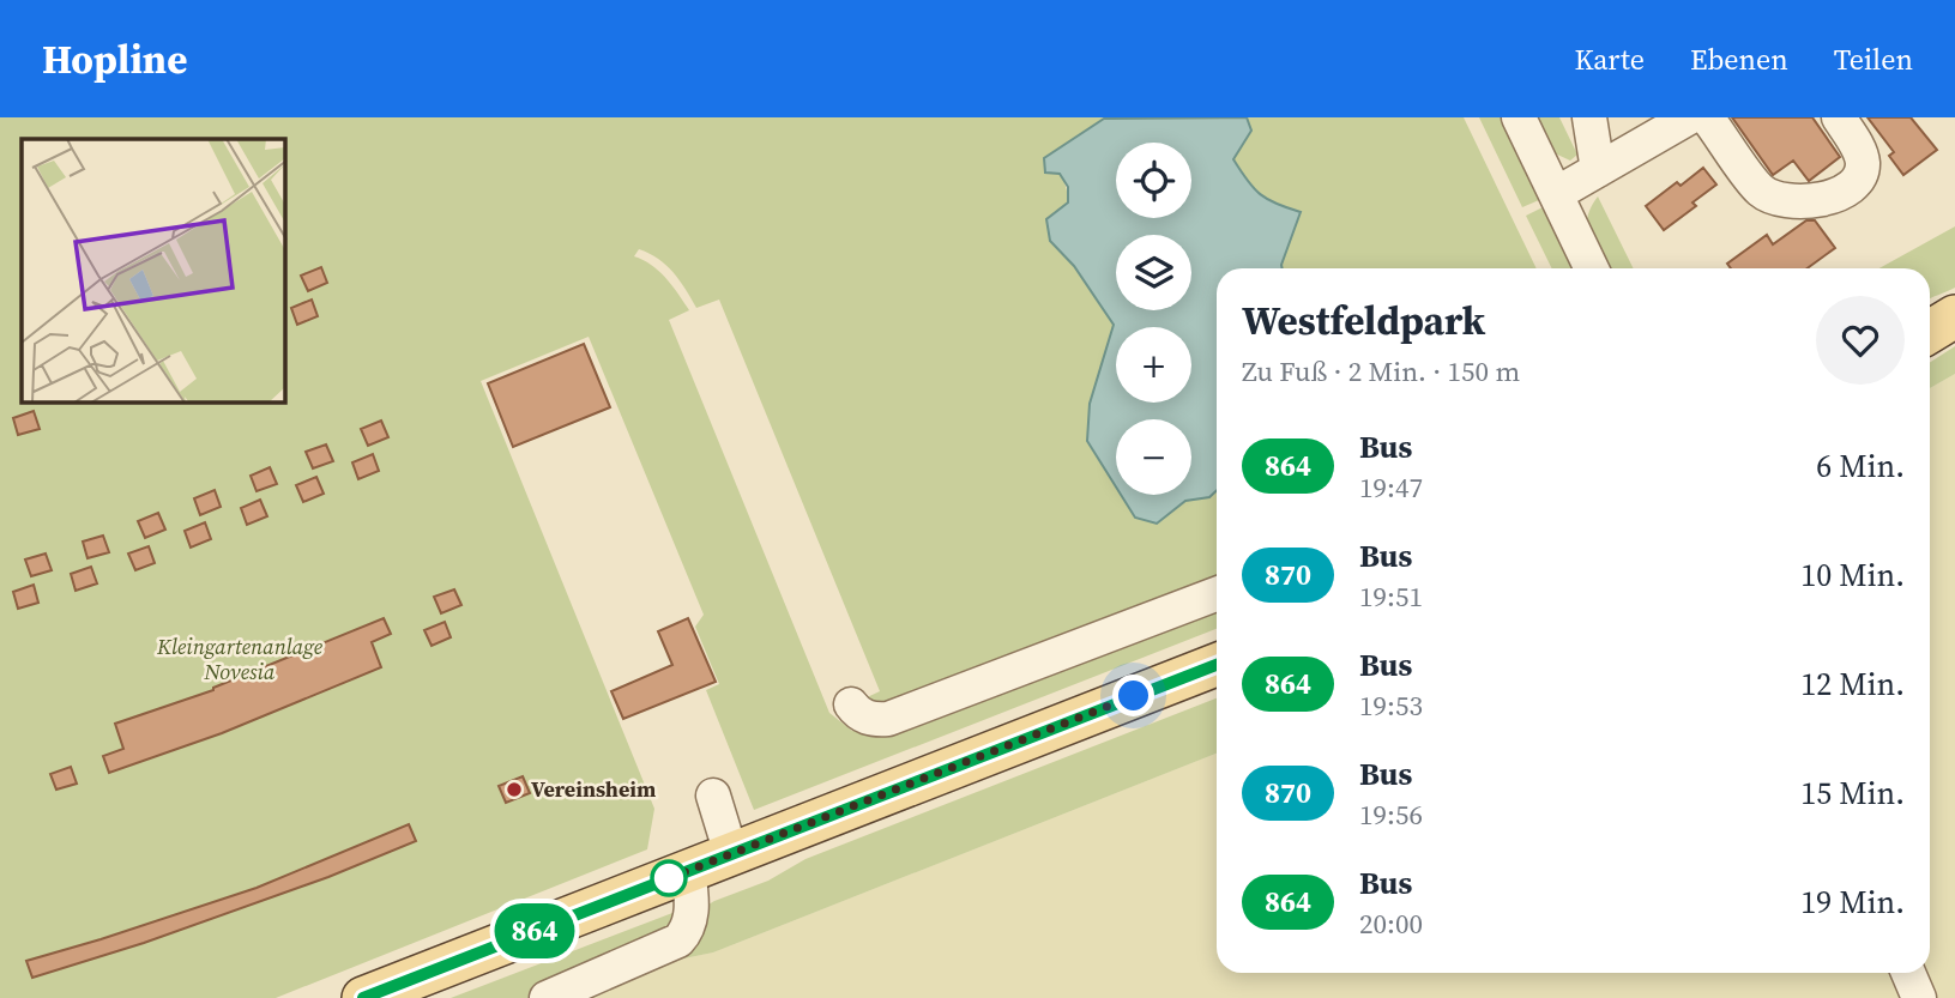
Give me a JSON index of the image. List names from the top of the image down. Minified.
{"parks":["Kleingartenanlage Novesia"],"places":["Vereinsheim"],"lines":["bus line 864"],"page":{"header":"Hopline","nav":["Karte","Ebenen","Teilen"],"on_map":"864","map_buttons":["+","−"],"heading":["Westfeldpark","Zu Fuß · 2 Min. · 150 m"],"list":[{"mark":"864","name":"Bus","note":"19:47","value":"6 Min."},{"mark":"870","name":"Bus","note":"19:51","value":"10 Min."},{"mark":"864","name":"Bus","note":"19:53","value":"12 Min."},{"mark":"870","name":"Bus","note":"19:56","value":"15 Min."},{"mark":"864","name":"Bus","note":"20:00","value":"19 Min."}]}}
